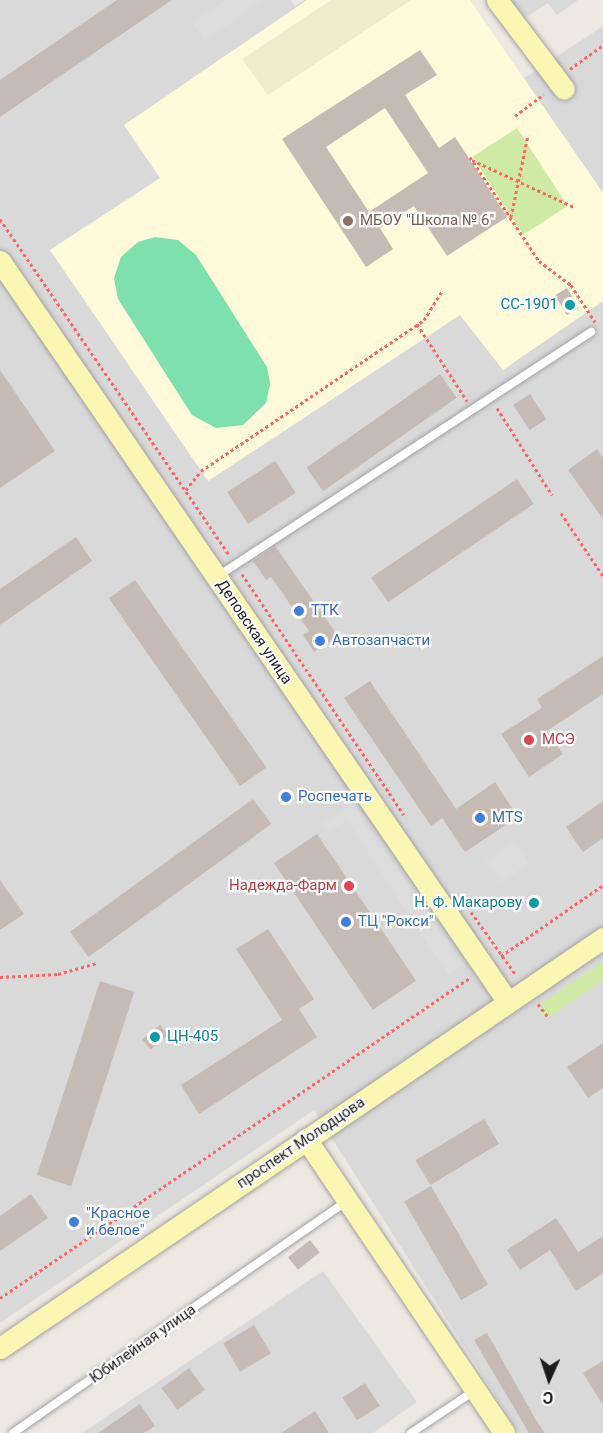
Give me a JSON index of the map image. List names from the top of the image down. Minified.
{"streets":{"street":["Деповская улица","проспект Молодцова"],"lane":["Юбилейная улица"]},"crossings":[["Деповская улица","проспект Молодцова"]],"places":["МБОУ \"Школа № 6\"","СС-1901","ТТК","Автозапчасти","МСЭ","Роспечать","MTS","Надежда-Фарм","Н. Ф. Макарову","ТЦ \"Рокси\"","ЦН-405","\"Красное и белое\""],"north":"bottom"}
